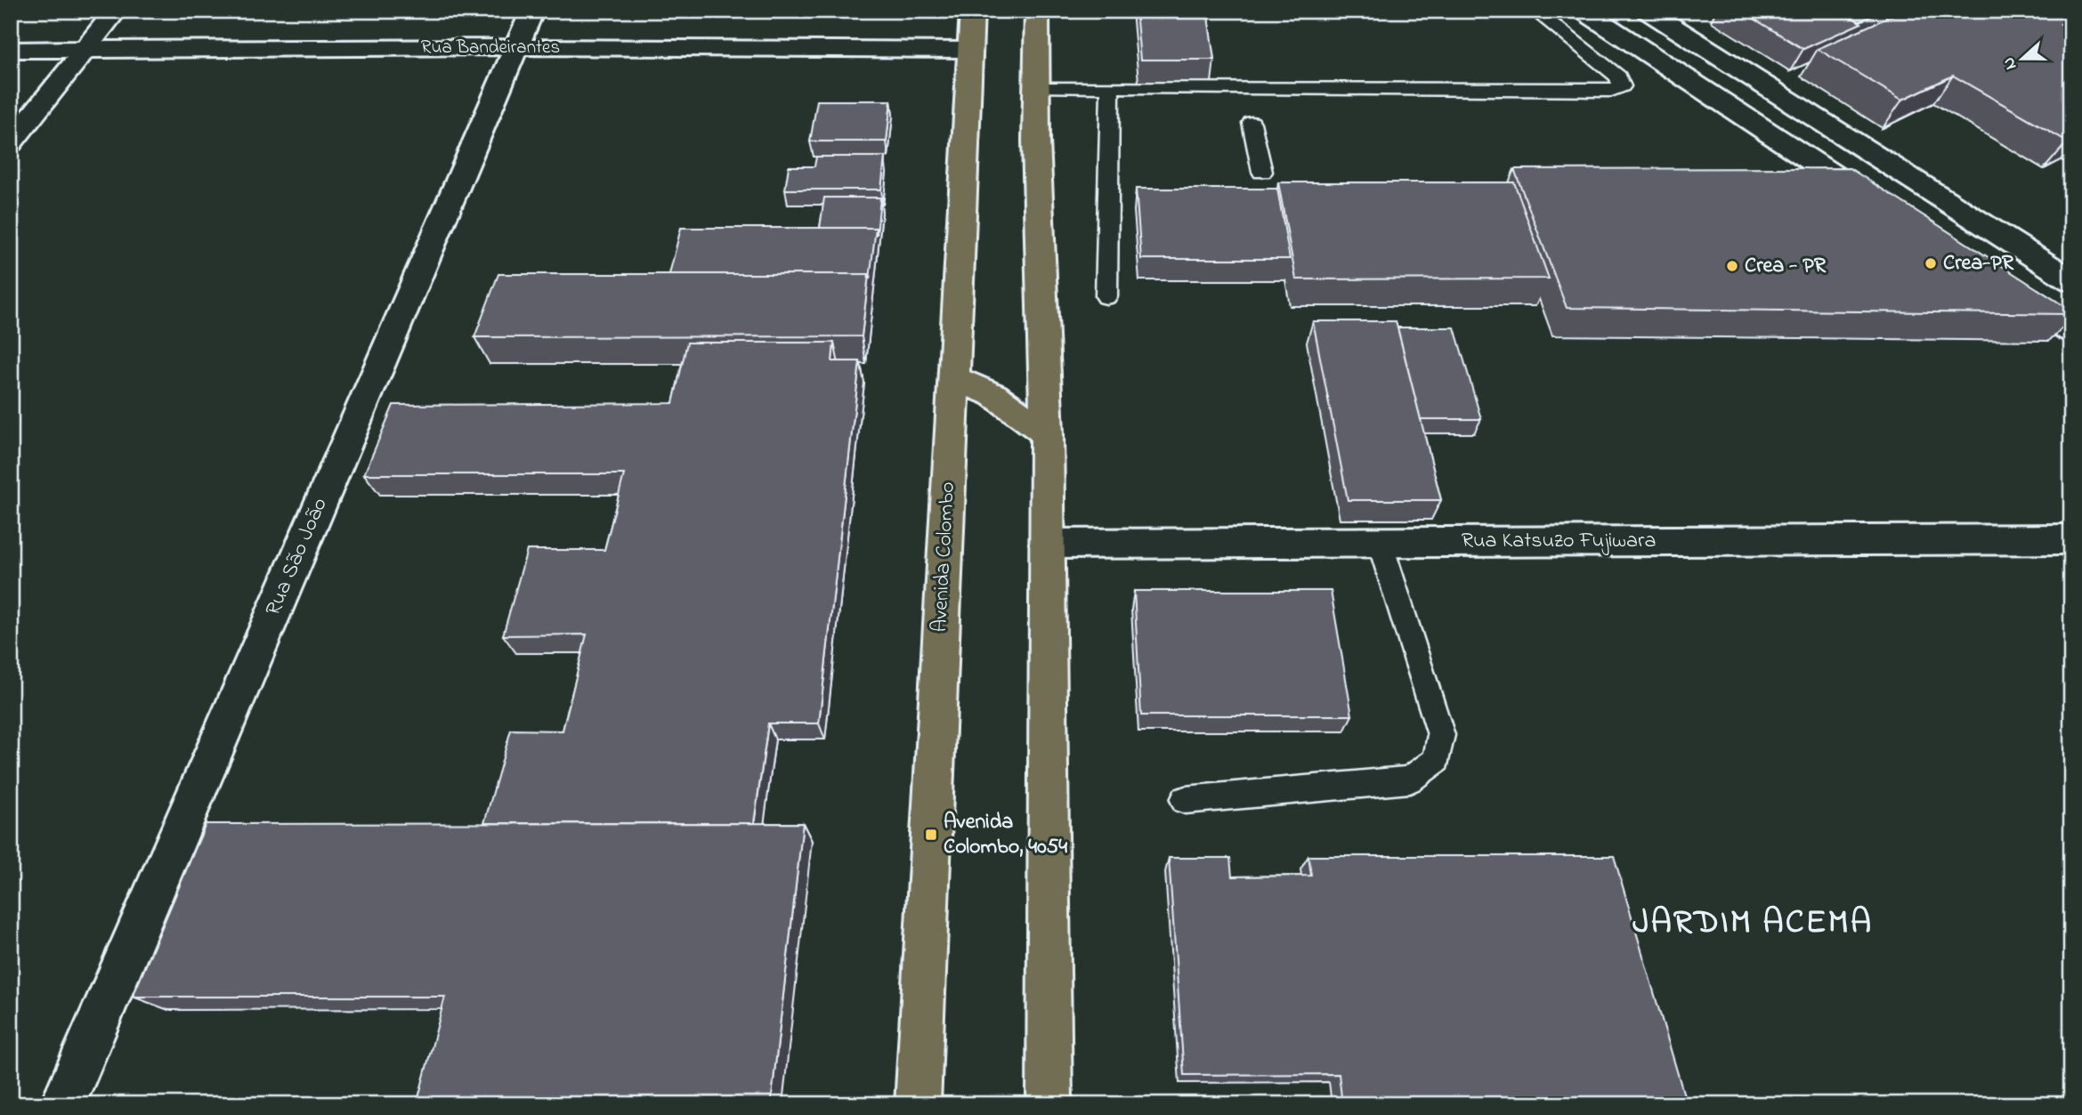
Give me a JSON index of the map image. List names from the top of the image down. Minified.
{"streets":{"main road":["Avenida Colombo"],"street":["Rua Bandeirantes","Rua Katsuzo Fujiwara","Rua São João"]},"crossings":[["Rua Bandeirantes","Rua São João"],["Rua Bandeirantes","Avenida Colombo"]],"districts":["JARDIM ACEMA"],"places":{"other":["Crea-PR","Crea - PR"],"transit":["Avenida Colombo, 4054"]},"north":"left"}
